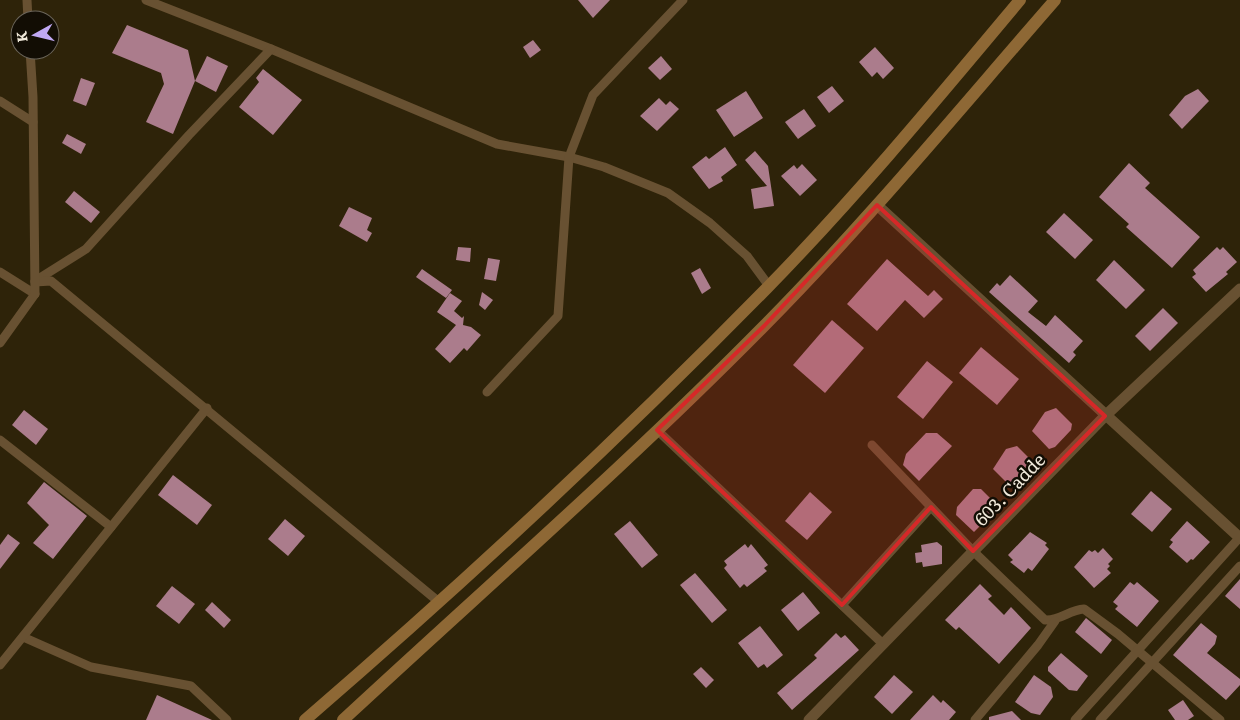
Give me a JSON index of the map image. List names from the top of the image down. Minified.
{"streets":{"street":["603. Cadde"]},"north":"left"}
